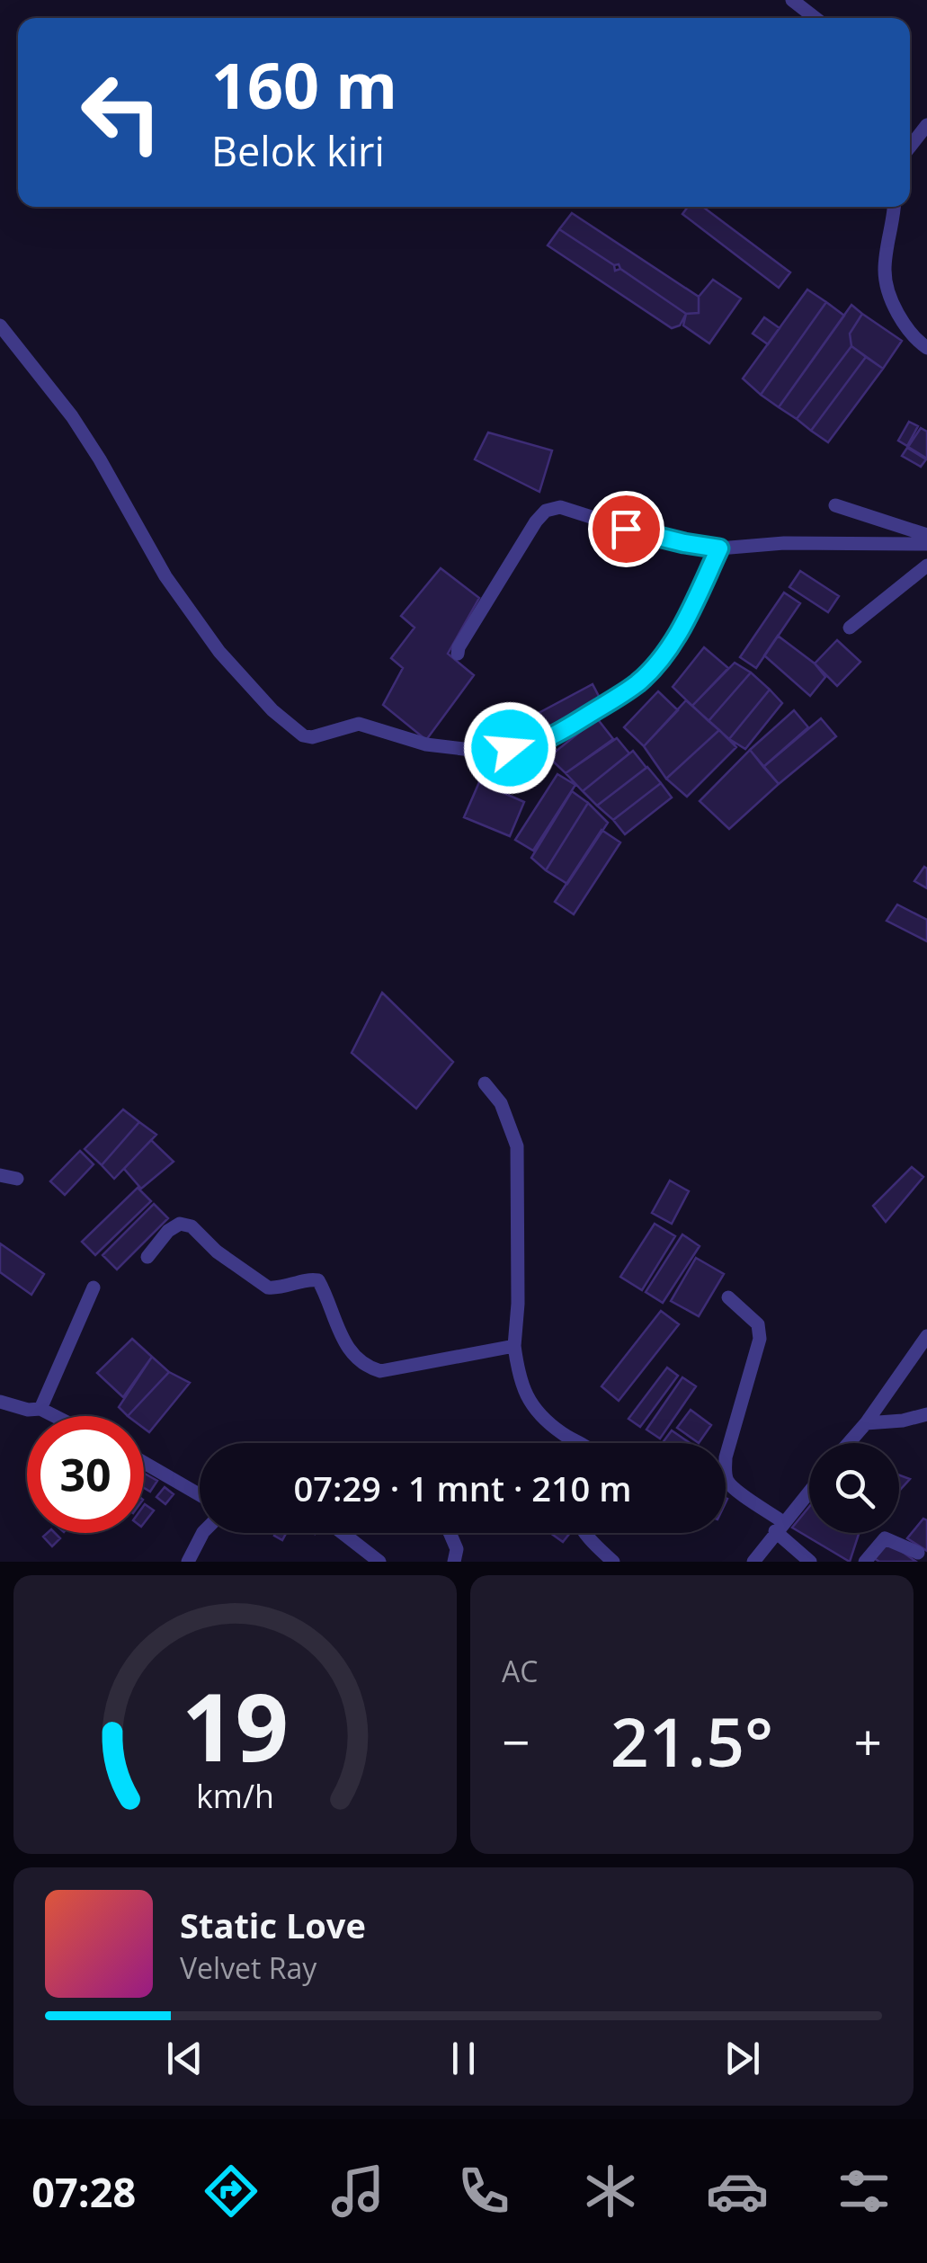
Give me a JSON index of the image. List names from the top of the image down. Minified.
{"page":{"turn":["160 m","Belok kiri"],"limit":"30","trip":"07:29 · 1 mnt · 210 m","tile":"AC","heat":["−","21.5°","+"],"song":["Static Love","Velvet Ray"],"tabs":"07:28","gauge":["19","km/h"]}}
